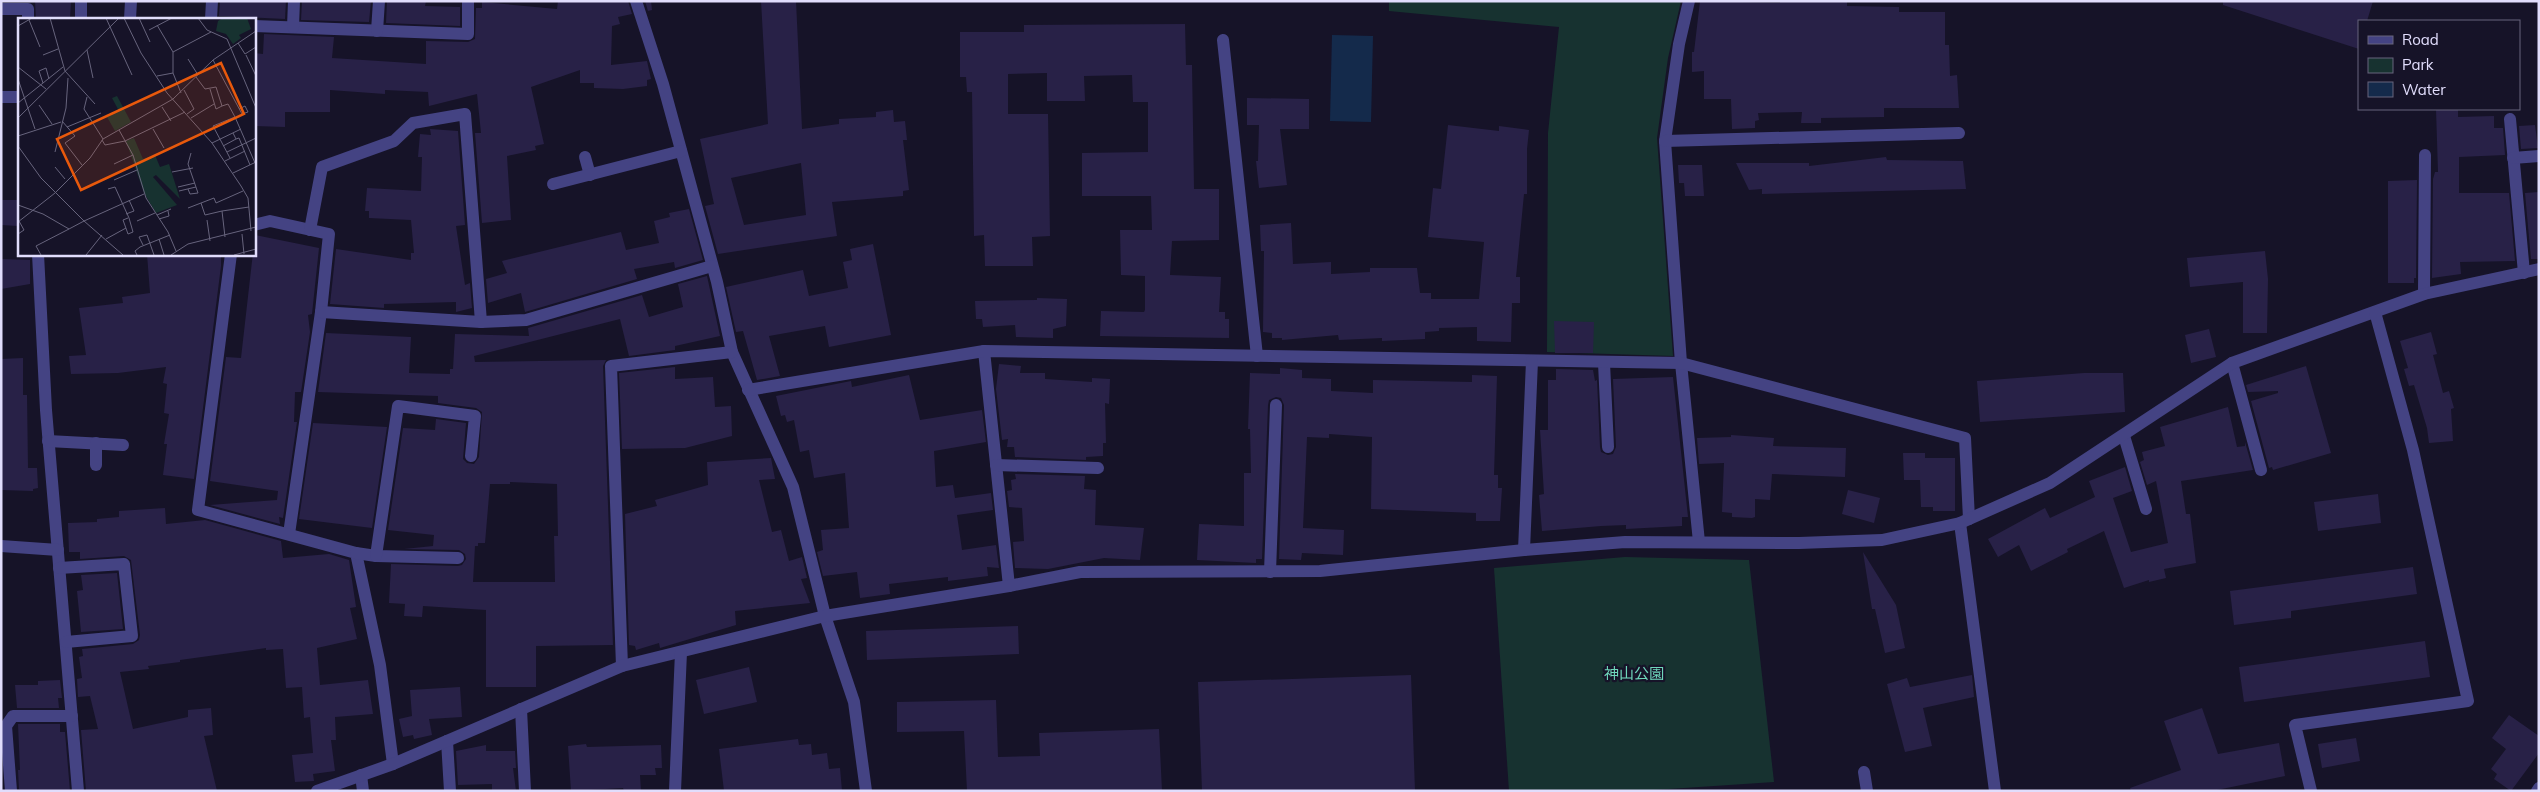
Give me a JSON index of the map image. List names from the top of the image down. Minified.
{"parks":["神山公園"],"legend":["Road","Park","Water"]}
